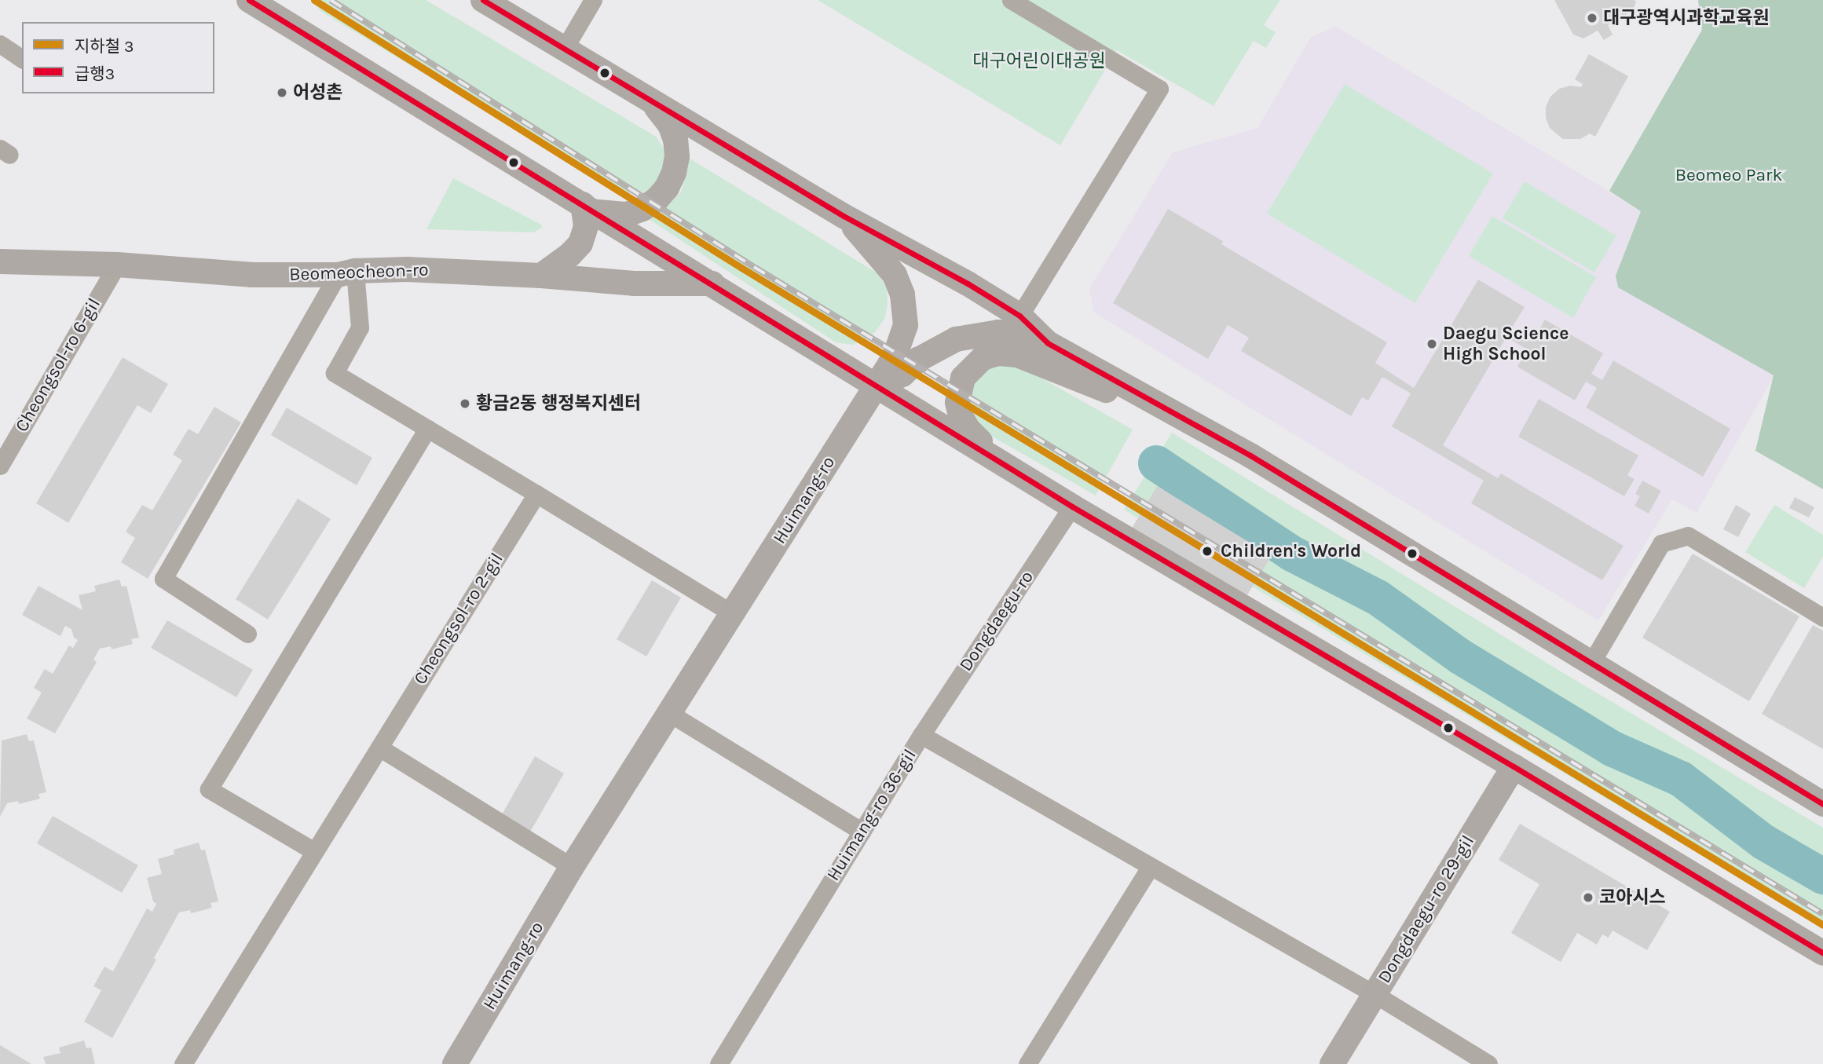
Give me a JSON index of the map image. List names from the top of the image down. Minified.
{"streets":{"main road":["Beomeocheon-ro","Huimang-ro","Dongdaegu-ro 29-gil"],"street":["Cheongsol-ro 6-gil","Cheongsol-ro 2-gil","Dongdaegu-ro","Huimang-ro 36-gil"]},"crossings":[["Beomeocheon-ro","Cheongsol-ro 6-gil"],["Dongdaegu-ro","Huimang-ro 36-gil"],["Huimang-ro 36-gil","Dongdaegu-ro 29-gil"]],"parks":["대구어린이대공원","Beomeo Park"],"places":["대구광역시과학교육원","어성촌","Daegu Science High School","황금2동 행정복지센터","Children's World","코아시스"],"lines":["metro line 3","transit line 급행3"],"legend":["지하철 3","급행3"]}
